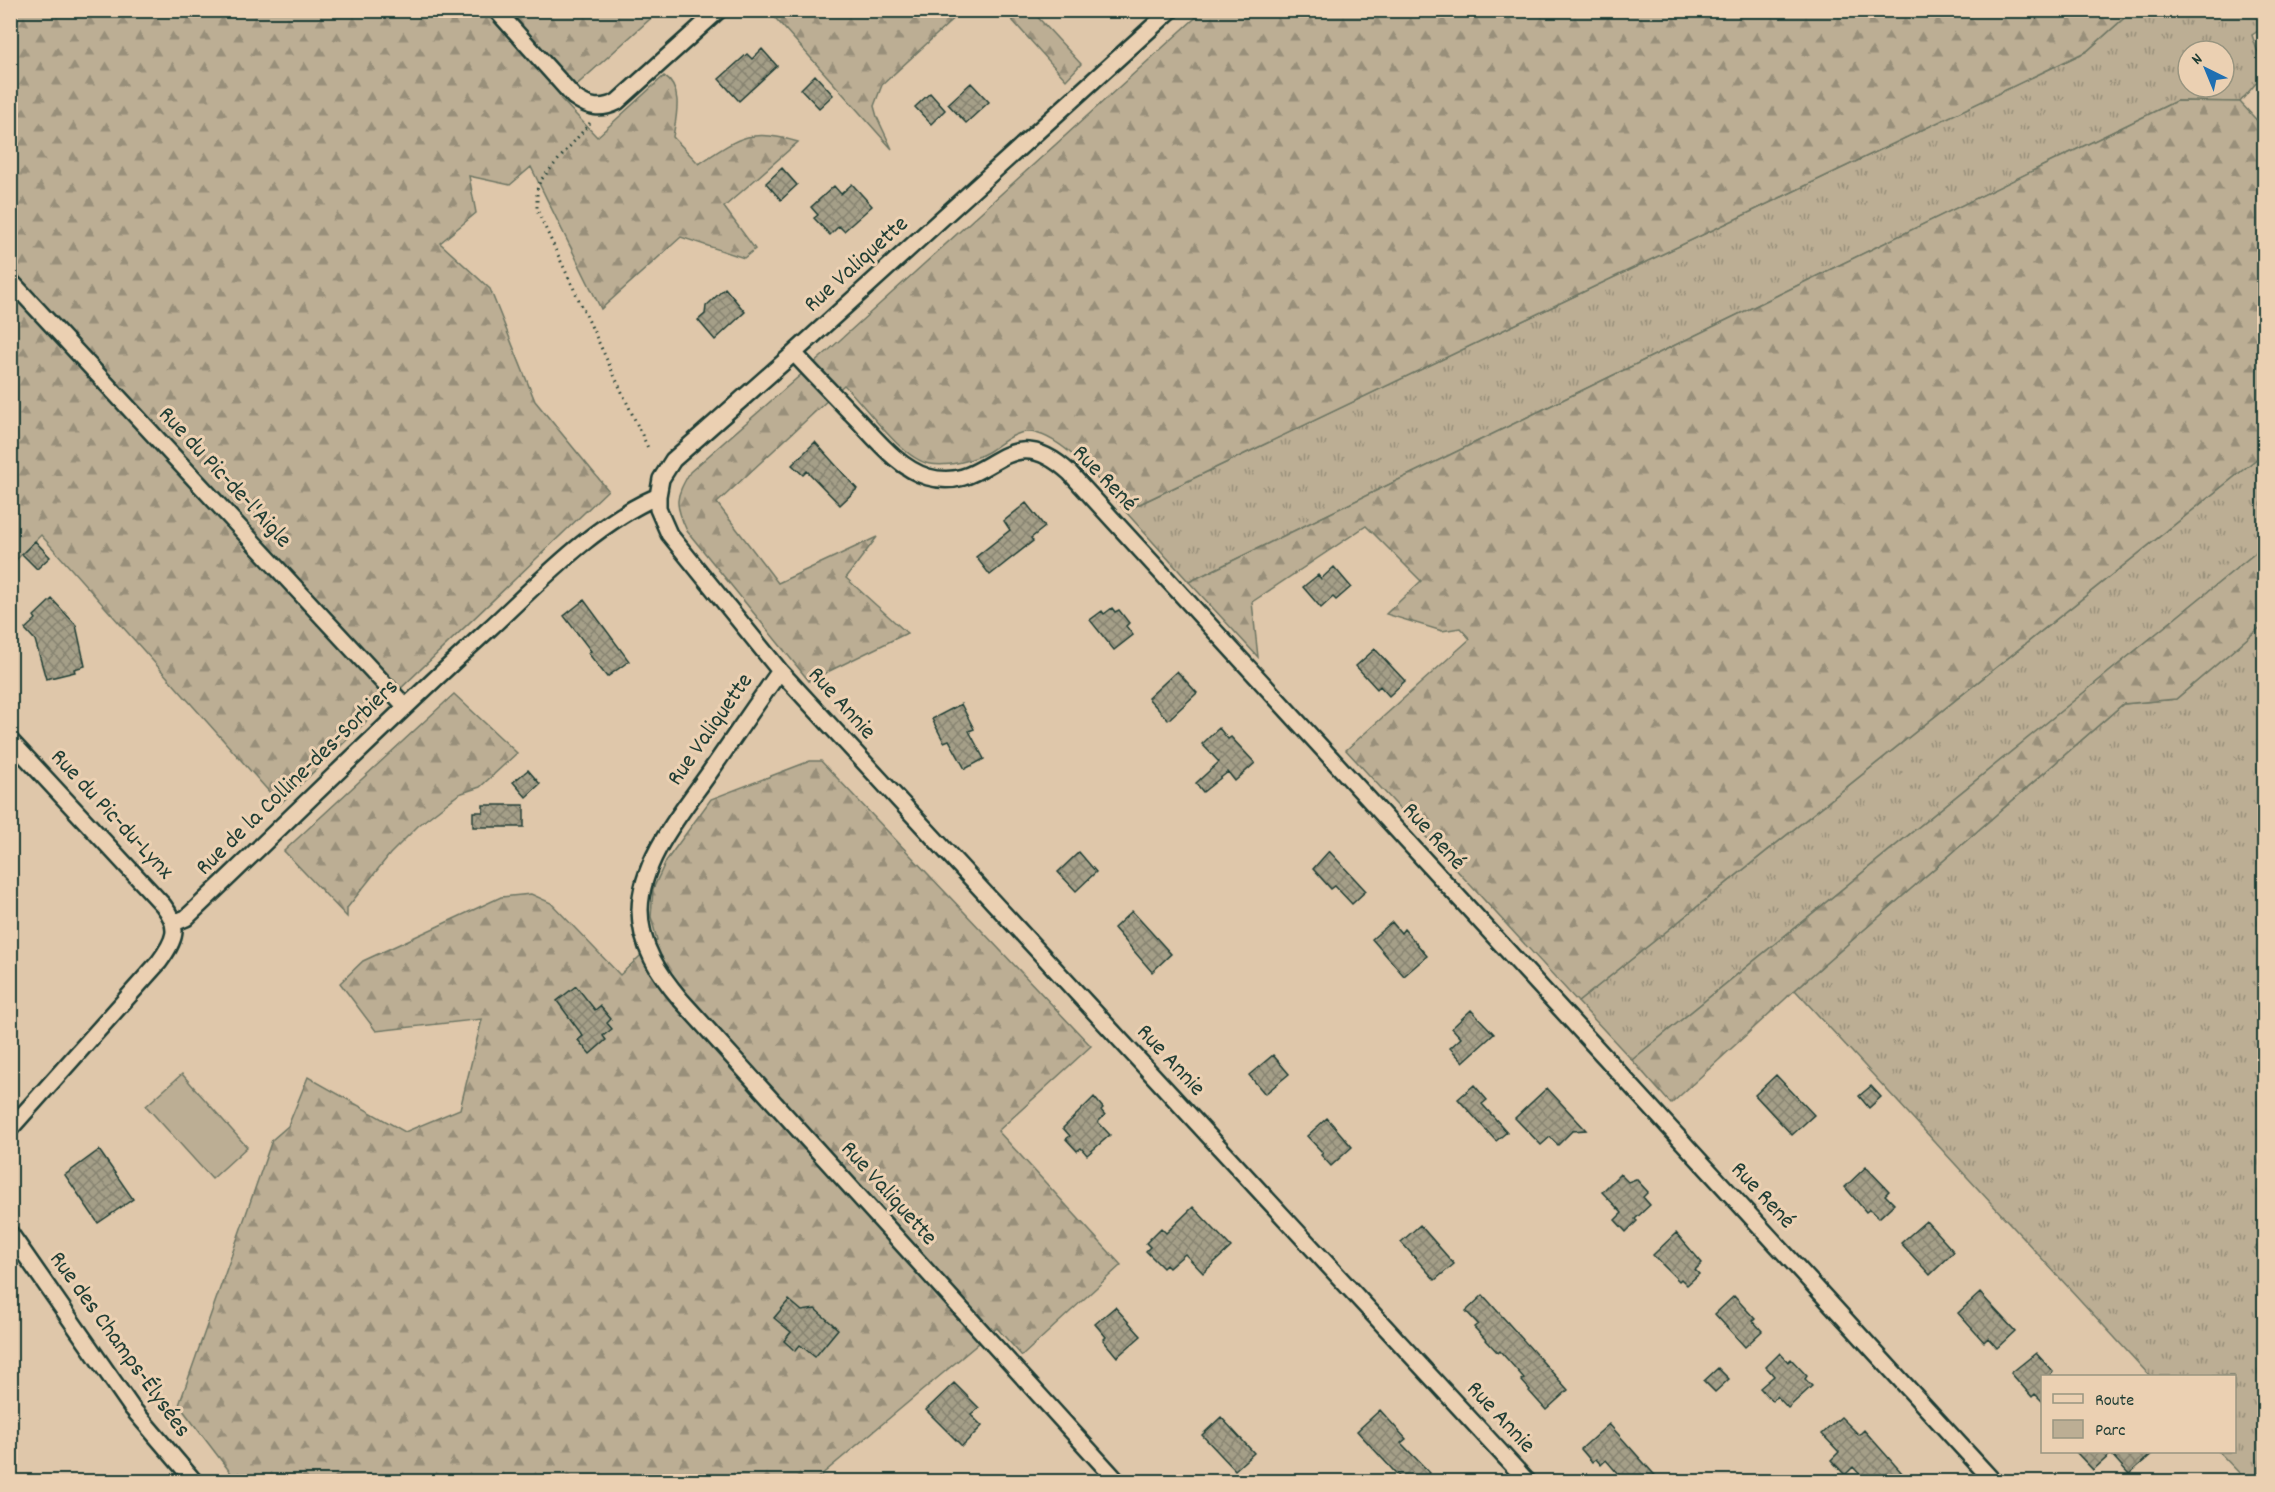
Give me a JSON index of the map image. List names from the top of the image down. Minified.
{"streets":{"street":["Rue Valiquette","Rue du Pic-de-l'Aigle","Rue René","Rue Annie","Rue de la Colline-des-Sorbiers","Rue du Pic-du-Lynx","Rue des Champs-Élysées"]},"crossings":[["Rue Valiquette","Rue René"],["Rue Valiquette","Rue Annie"],["Rue Valiquette","Rue de la Colline-des-Sorbiers"],["Rue du Pic-de-l'Aigle","Rue de la Colline-des-Sorbiers"],["Rue de la Colline-des-Sorbiers","Rue du Pic-du-Lynx"]],"legend":["Route","Parc"],"north":"top left"}
